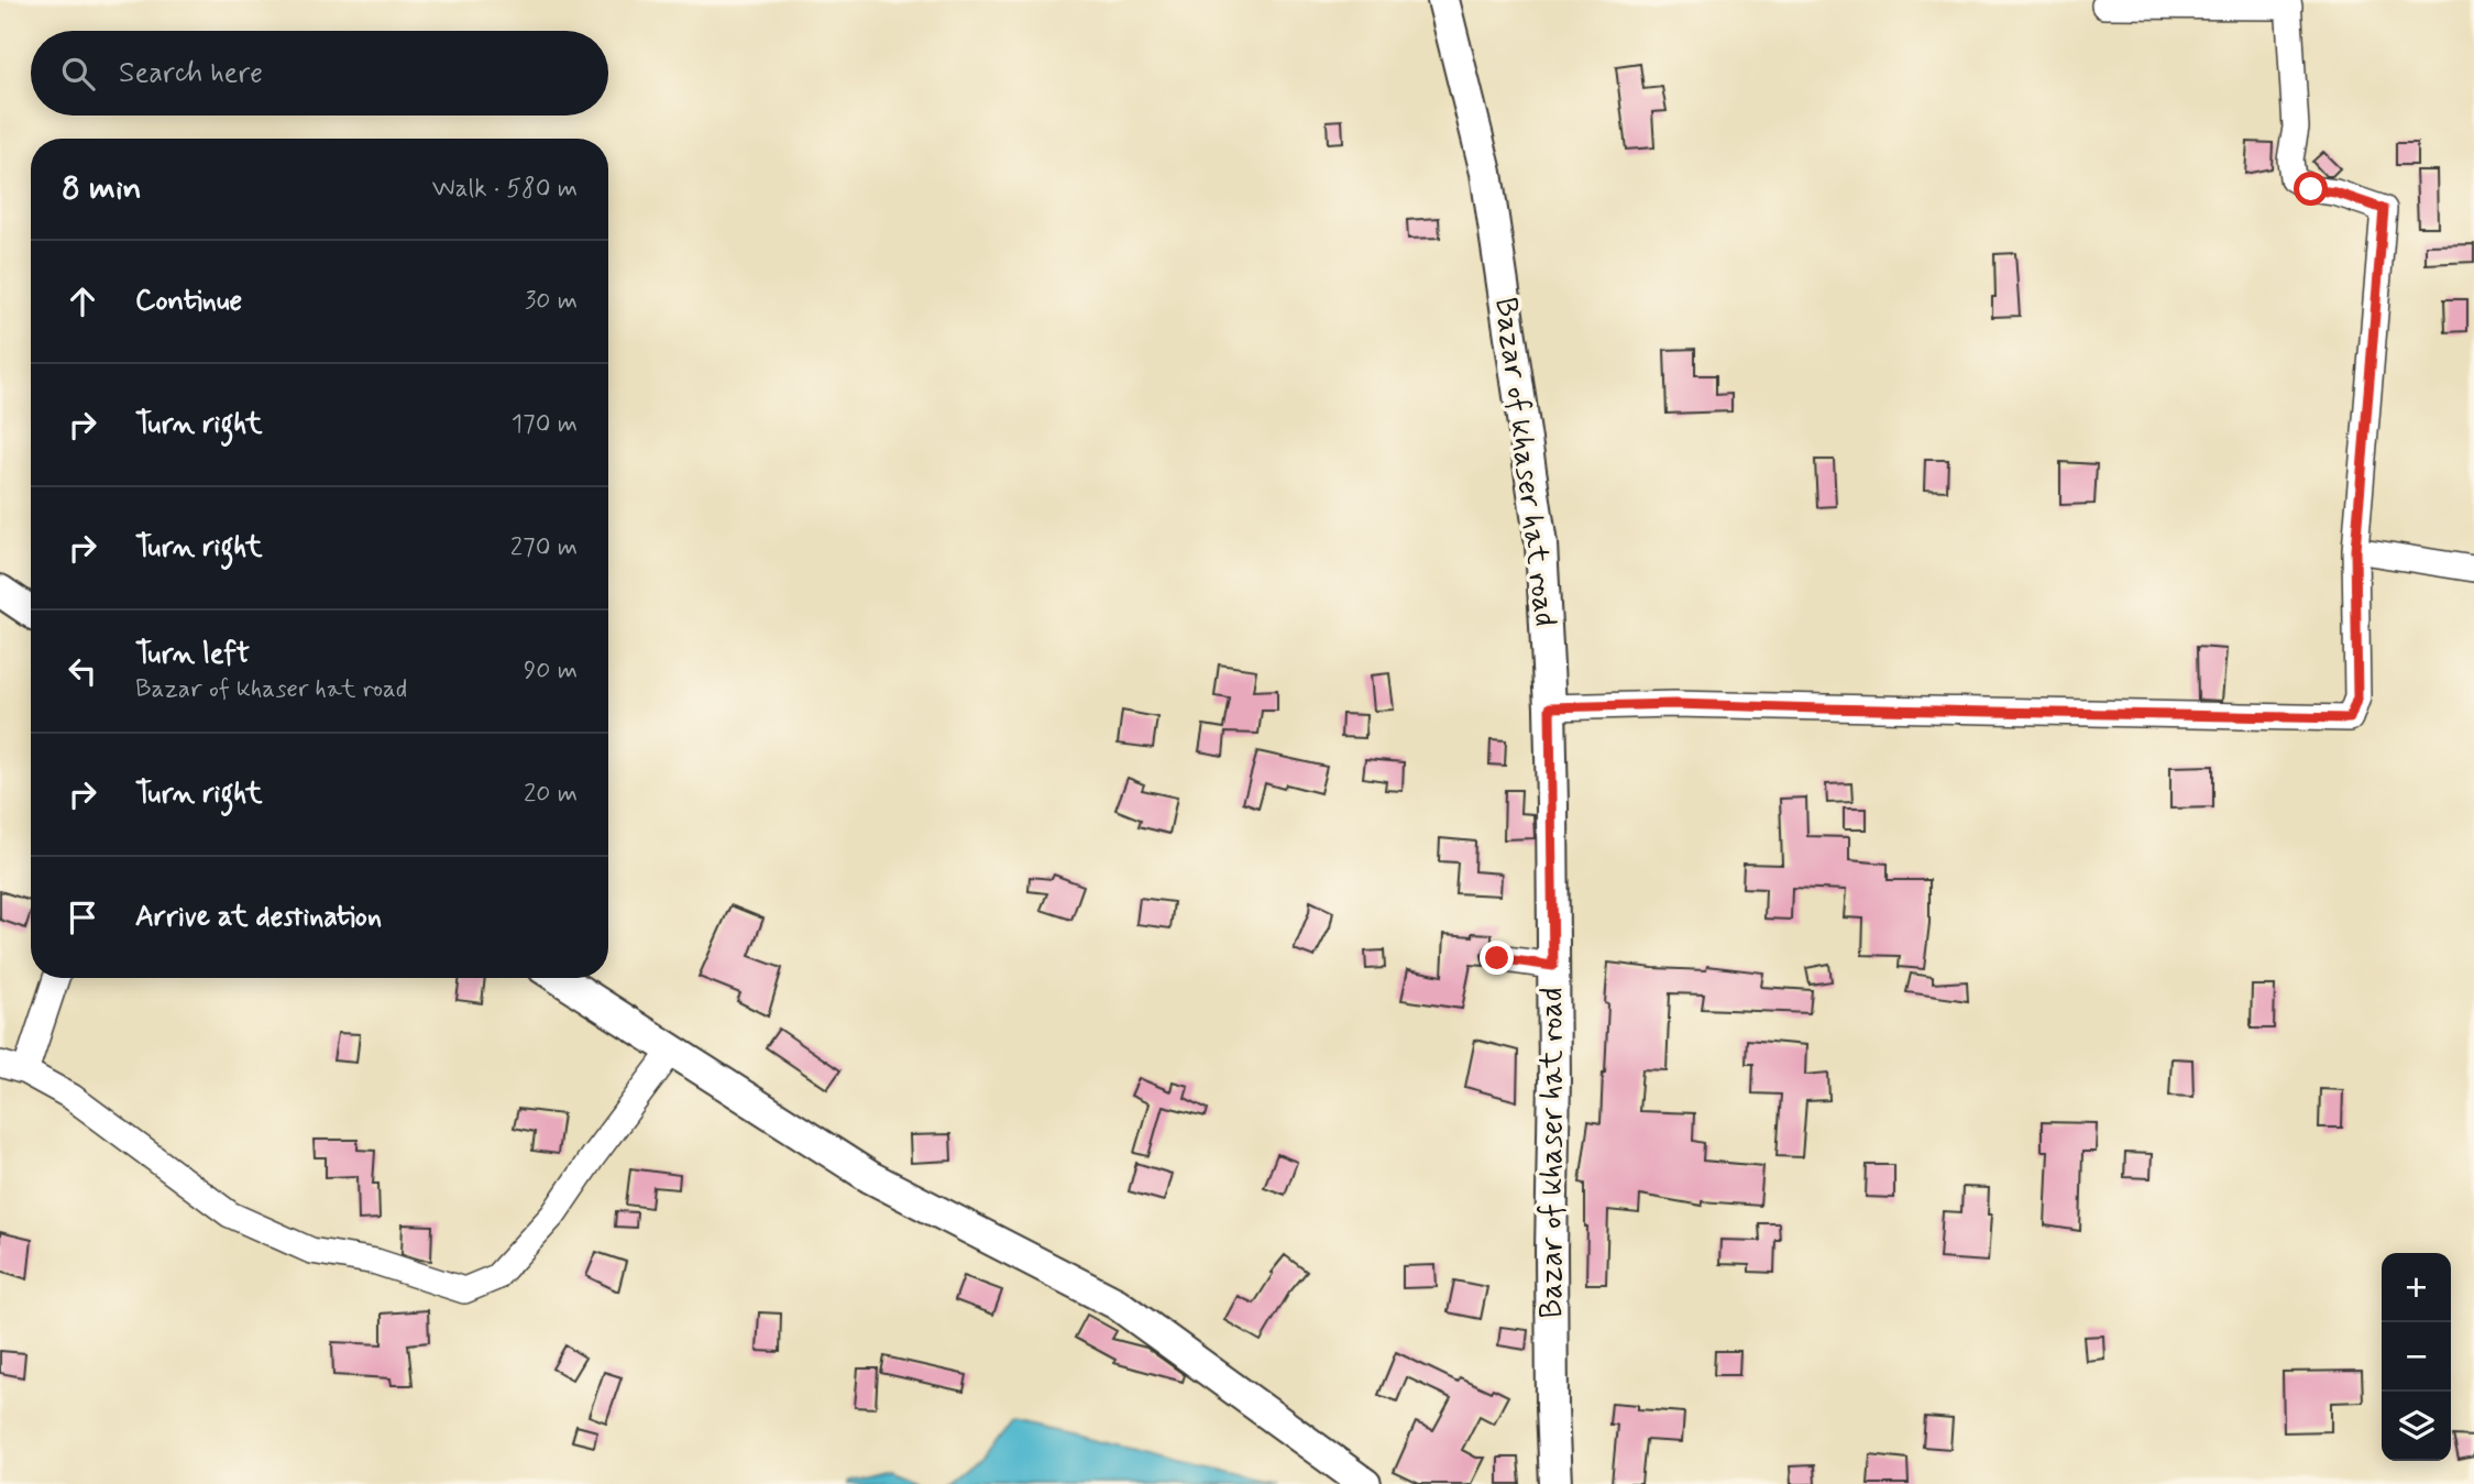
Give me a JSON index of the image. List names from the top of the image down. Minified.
{"streets":{"main road":["Bazar of khaser hat road"]},"page":{"search":"Search here","heading":["8 min","Walk · 580 m"],"list":[["Continue","30 m"],["Turn right","170 m"],["Turn right","270 m"],["Turn left","Bazar of khaser hat road","90 m"],["Turn right","20 m"],"Arrive at destination"],"map_buttons":["+","−"]}}
